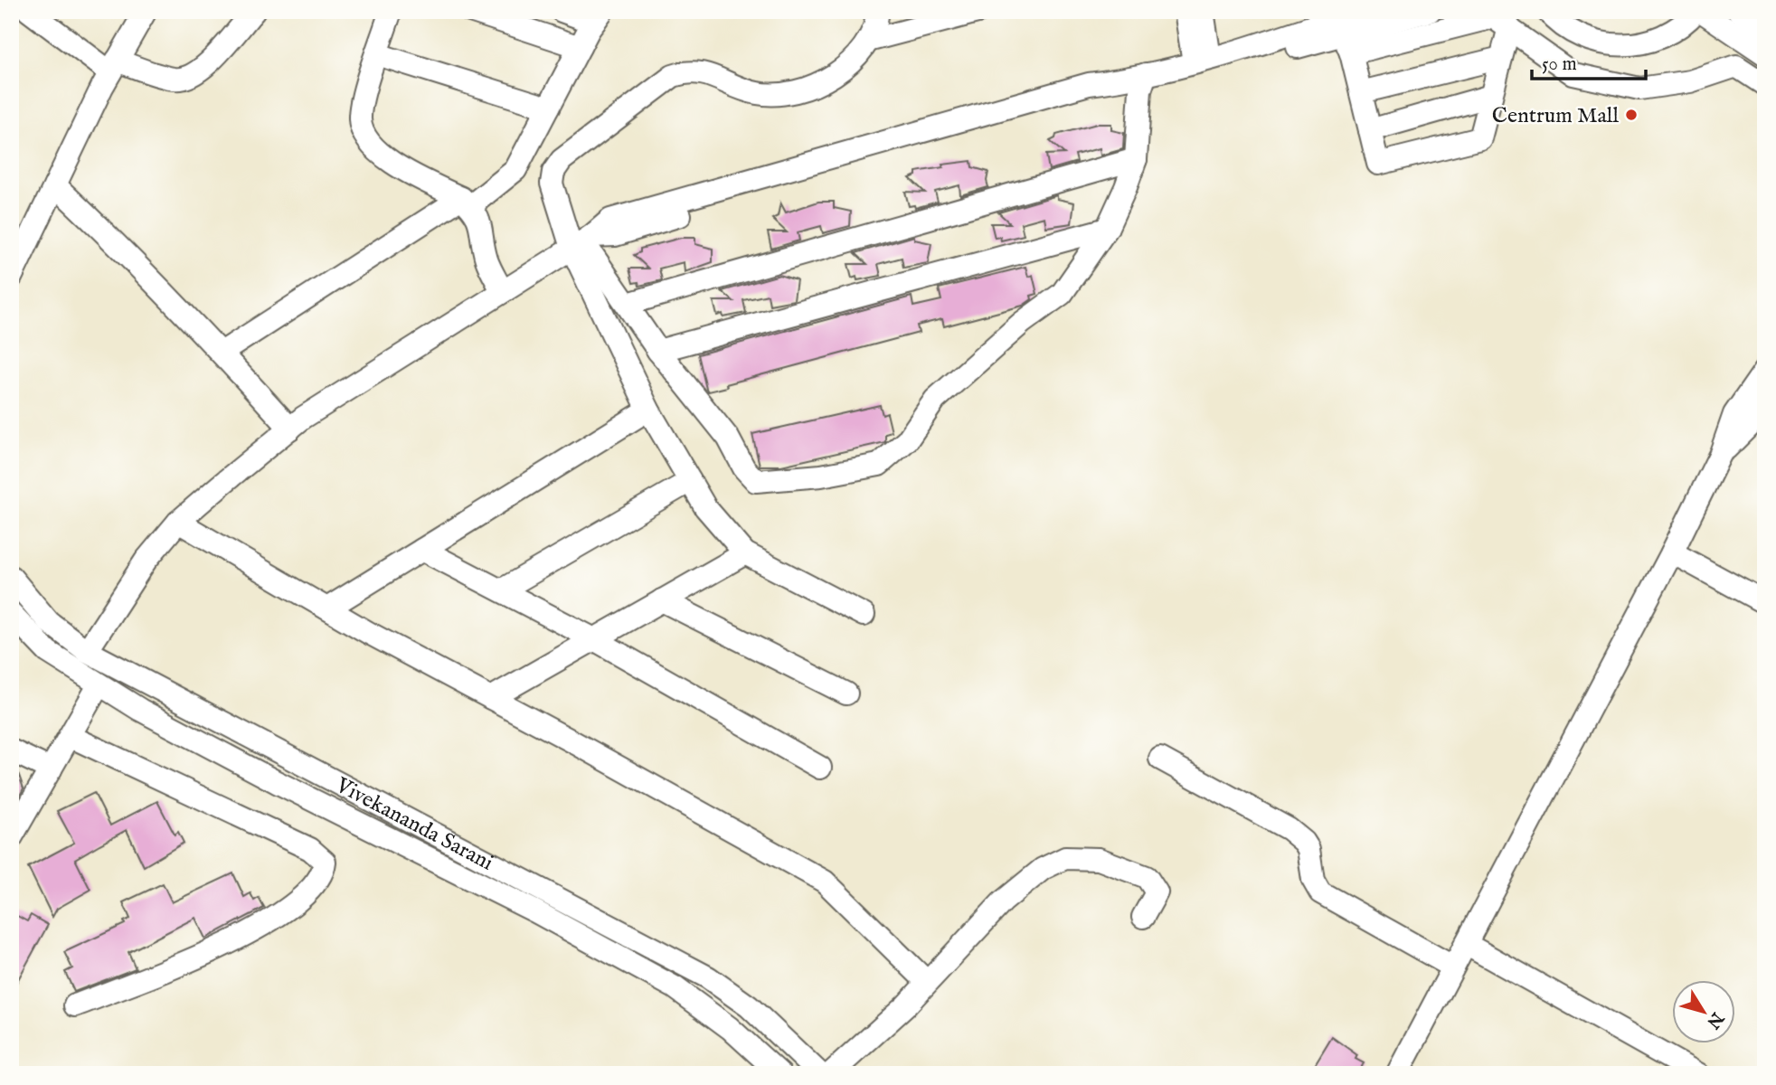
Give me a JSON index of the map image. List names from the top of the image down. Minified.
{"streets":{"street":["Vivekananda Sarani"]},"places":["Centrum Mall"],"scale_bar":"50 m","north":"bottom right"}
